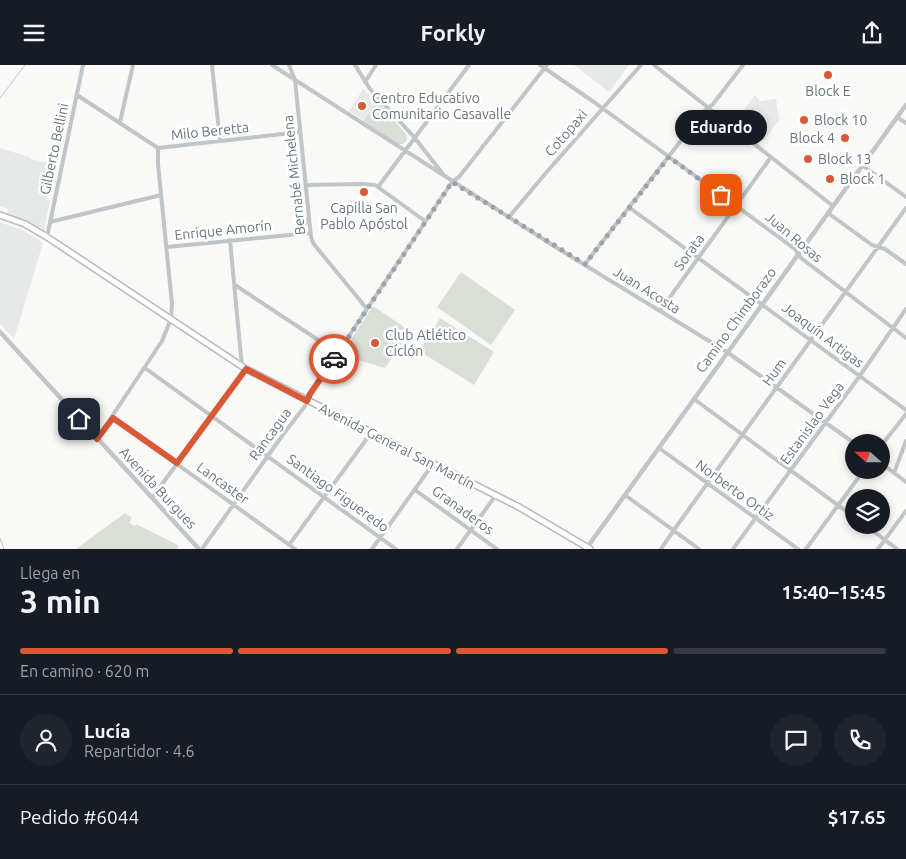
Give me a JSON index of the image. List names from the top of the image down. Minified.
{"streets":{"main road":["Avenida General San Martín"],"street":["Milo Beretta","Cotopaxi","Gilberto Bellini","Bernabé Michelena","Enrique Amorín","Juan Rosas","Sorata","Juan Acosta","Camino Chimborazo","Joaquín Artigas","Hum","Estanislao Vega","Rancagua","Lancaster","Avenida Burgues","Norberto Ortiz","Santiago Figueredo","Granaderos"]},"crossings":[["Milo Beretta","Gilberto Bellini"],["Milo Beretta","Bernabé Michelena"],["Cotopaxi","Juan Rosas"],["Cotopaxi","Juan Acosta"],["Gilberto Bellini","Avenida General San Martín"],["Bernabé Michelena","Enrique Amorín"],["Bernabé Michelena","Juan Acosta"],["Bernabé Michelena","Rancagua"],["Juan Rosas","Sorata"],["Juan Rosas","Camino Chimborazo"],["Juan Rosas","Hum"],["Juan Rosas","Estanislao Vega"],["Juan Rosas","Rancagua"],["Sorata","Juan Acosta"],["Sorata","Joaquín Artigas"],["Juan Acosta","Camino Chimborazo"],["Juan Acosta","Hum"],["Juan Acosta","Estanislao Vega"],["Juan Acosta","Rancagua"],["Camino Chimborazo","Joaquín Artigas"],["Camino Chimborazo","Avenida General San Martín"],["Camino Chimborazo","Norberto Ortiz"],["Joaquín Artigas","Hum"],["Joaquín Artigas","Estanislao Vega"],["Hum","Norberto Ortiz"],["Estanislao Vega","Norberto Ortiz"],["Rancagua","Avenida General San Martín"],["Rancagua","Lancaster"],["Rancagua","Avenida Burgues"],["Rancagua","Santiago Figueredo"]],"places":["Block E","Centro Educativo Comunitario Casavalle","Block 10","Block 4","Block 13","Block 1","Capilla San Pablo Apóstol","Eduardo","Club Atlético Cíclón"],"north":"left","page":{"header":"Forkly","bubble":"Eduardo","heading":["3 min","Llega en","15:40–15:45"],"panel":["Lucía","Repartidor · 4.6","Pedido #6044","$17.65"],"bar":"En camino · 620 m"}}
